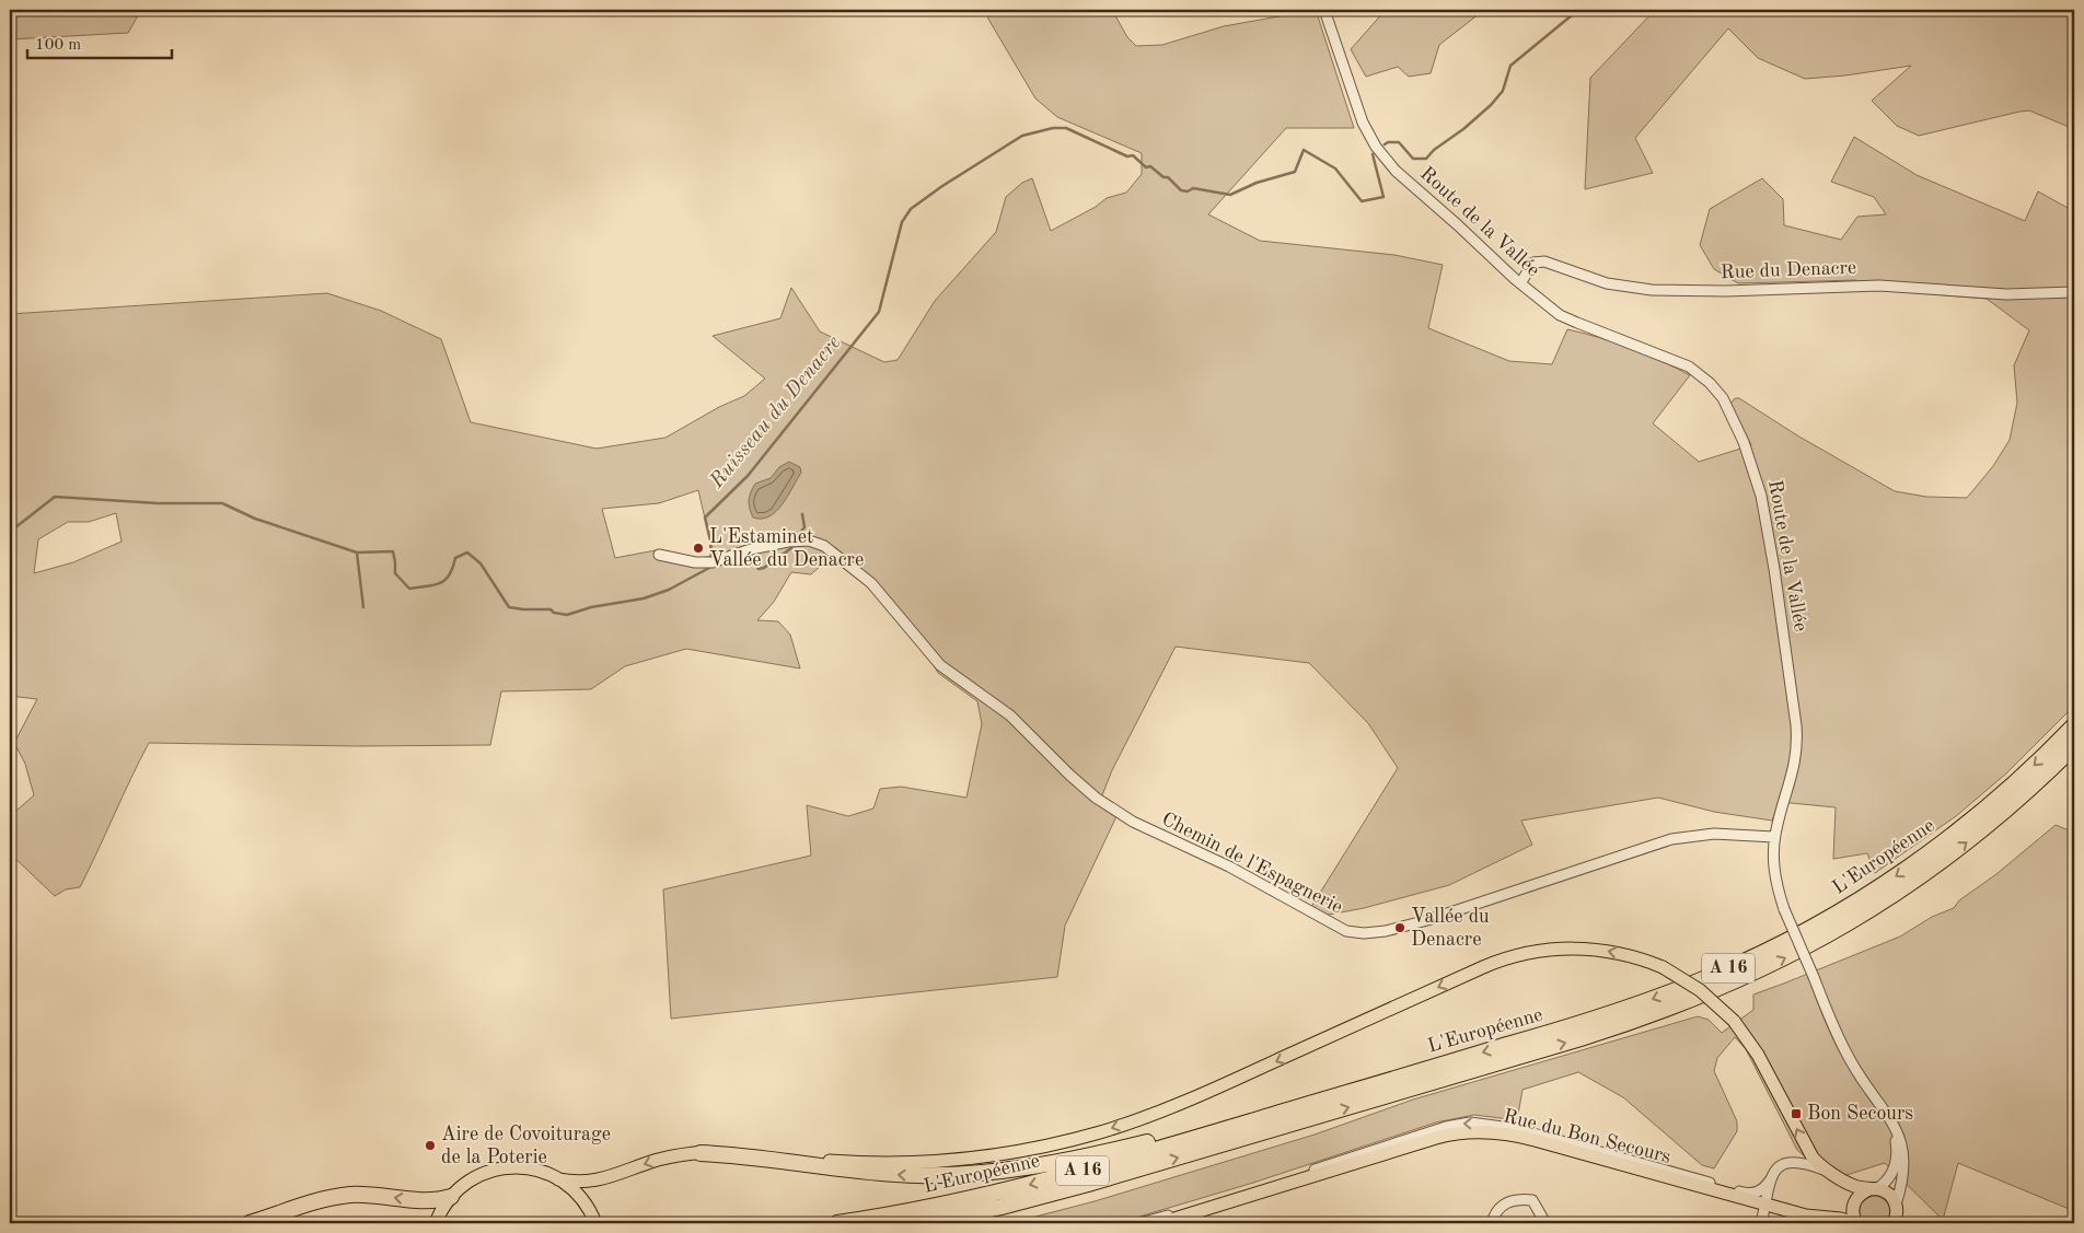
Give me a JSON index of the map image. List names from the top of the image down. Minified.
{"streets":{"highway":["L'Européenne","A 16"],"main road":["Rue du Bon Secours"],"street":["Route de la Vallée","Rue du Denacre","Chemin de l'Espagnerie"]},"crossings":[["Route de la Vallée","Rue du Denacre"],["Route de la Vallée","Chemin de l'Espagnerie"]],"one_way":["Rue du Bon Secours"],"water":["Ruisseau du Denacre"],"places":{"other":["L'Estaminet Vallée du Denacre","Vallée du Denacre","Aire de Covoiturage de la Poterie"],"transit":["Bon Secours"]},"scale_bar":"100 m"}
